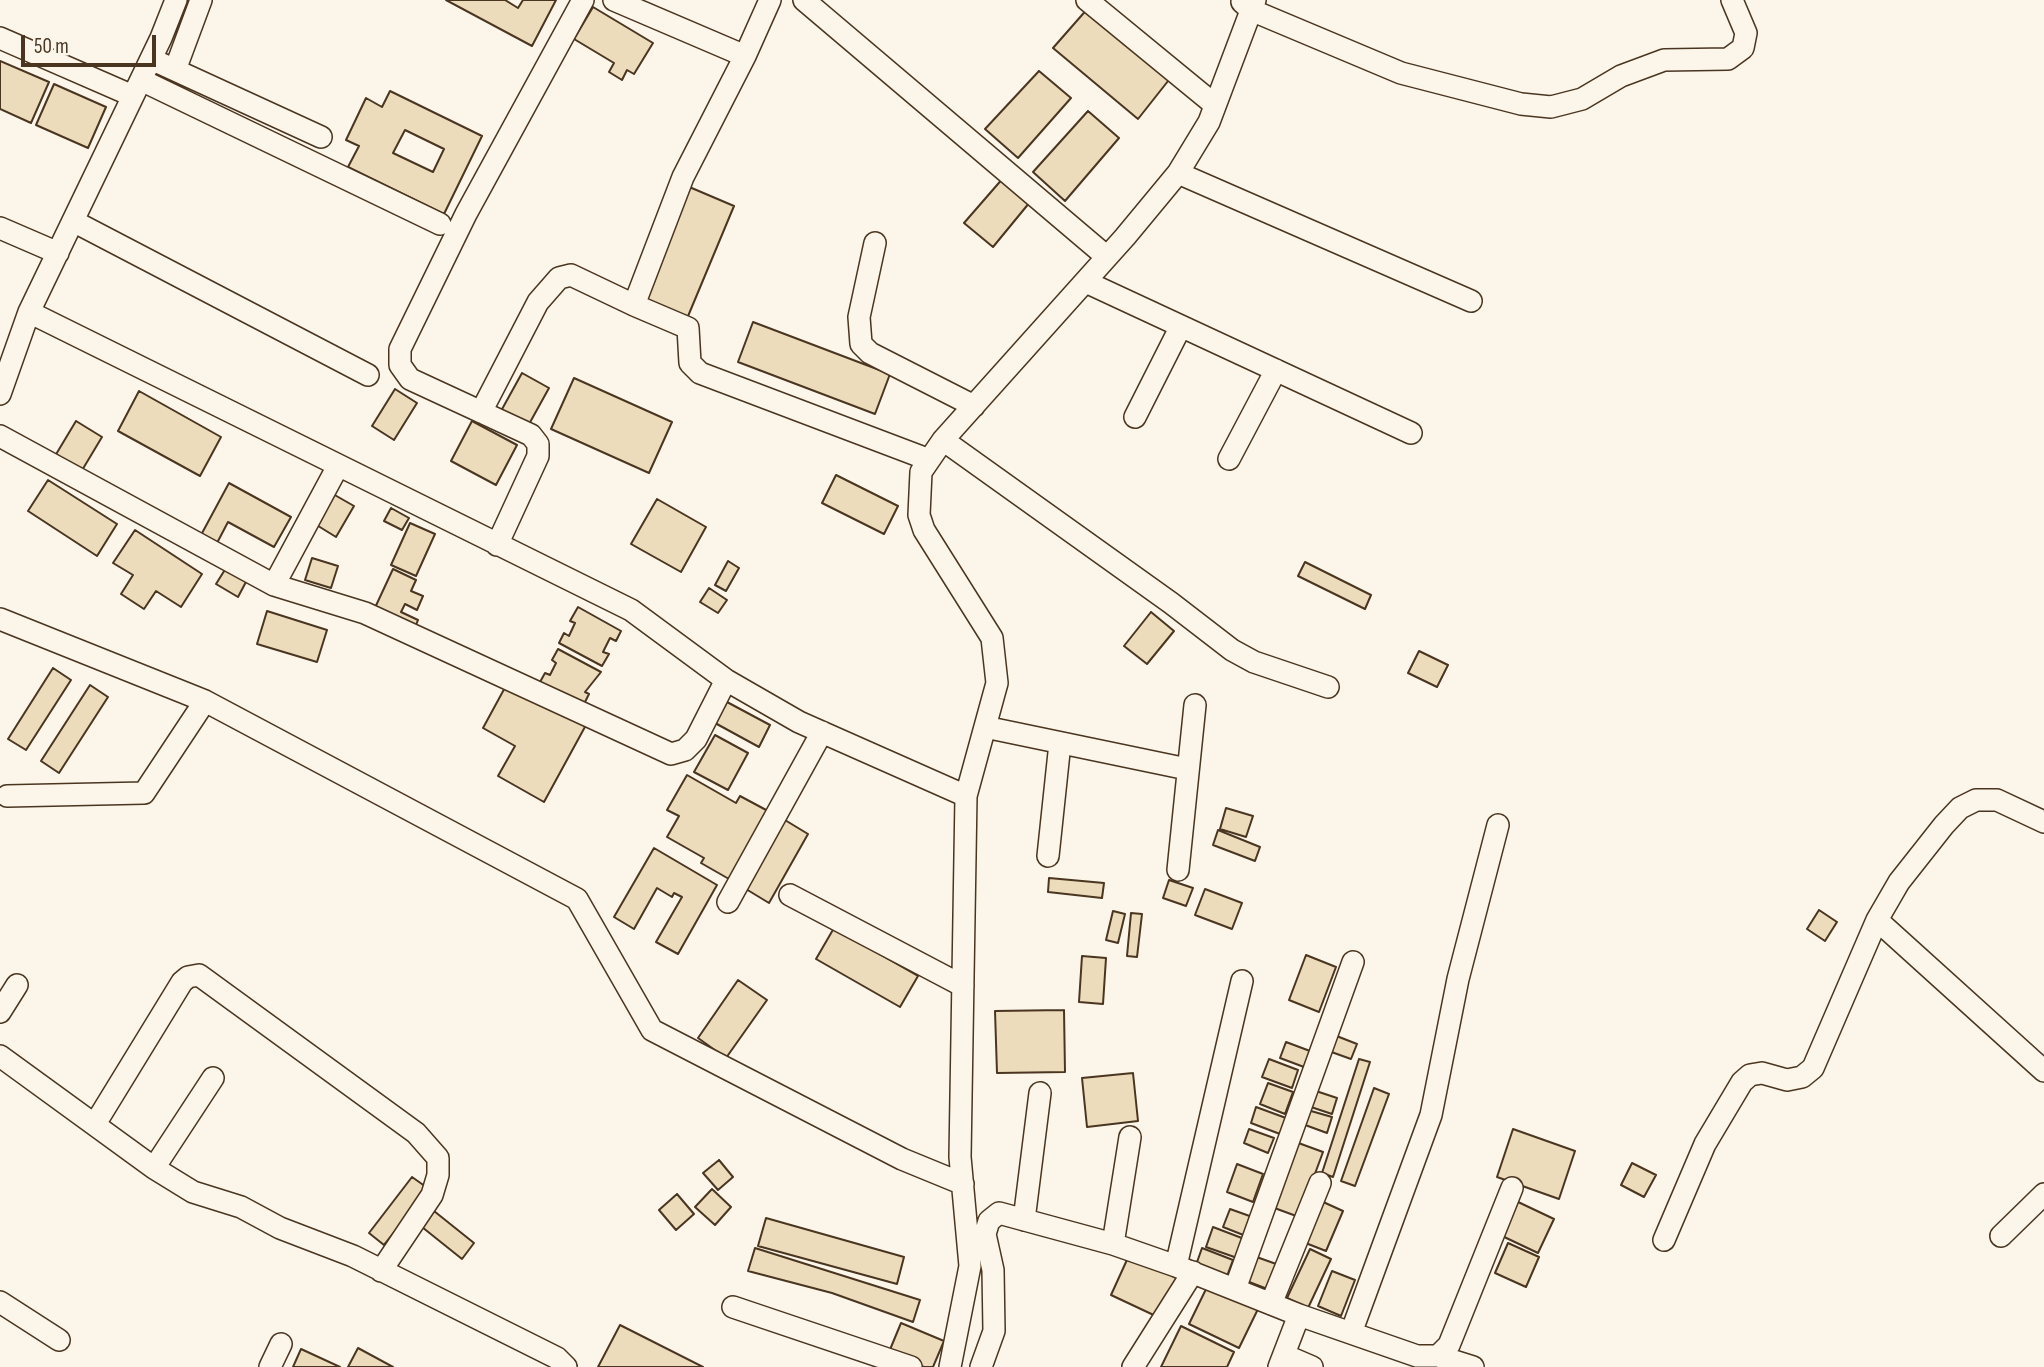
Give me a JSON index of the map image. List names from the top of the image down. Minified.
{"scale_bar":"50 m"}
